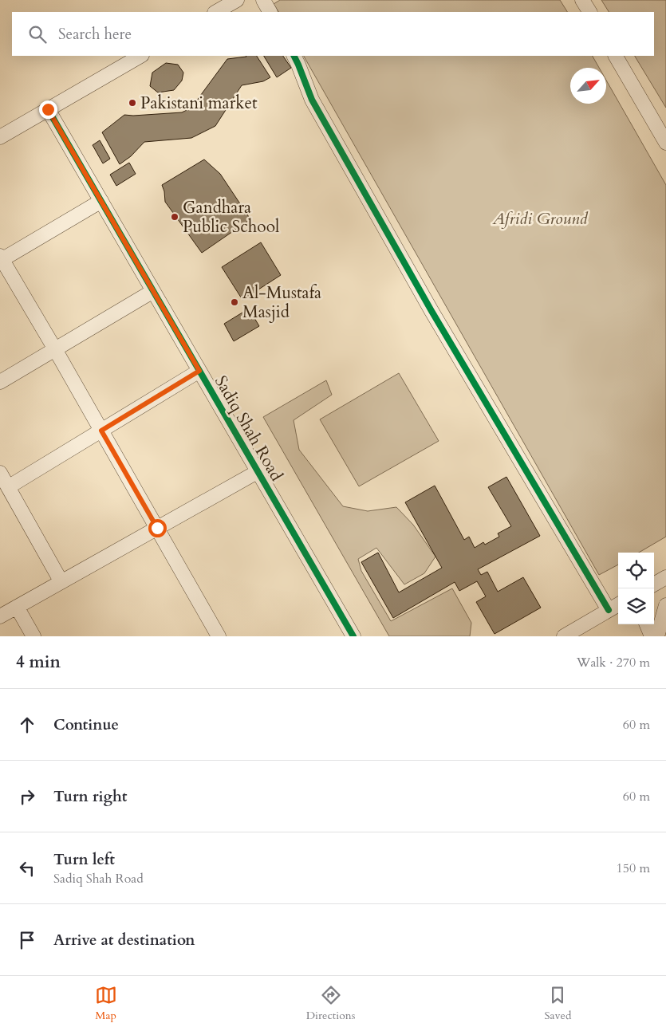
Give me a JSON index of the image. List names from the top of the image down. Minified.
{"streets":{"street":["Sadiq Shah Road"]},"parks":["Afridi Ground"],"places":["Pakistani market","Gandhara Public School","Al-Mustafa Masjid"],"north":"top right","page":{"search":"Search here","heading":["4 min","Walk · 270 m"],"list":[["Continue","60 m"],["Turn right","60 m"],["Turn left","Sadiq Shah Road","150 m"],"Arrive at destination"],"nav":["Map","Directions","Saved"]}}
